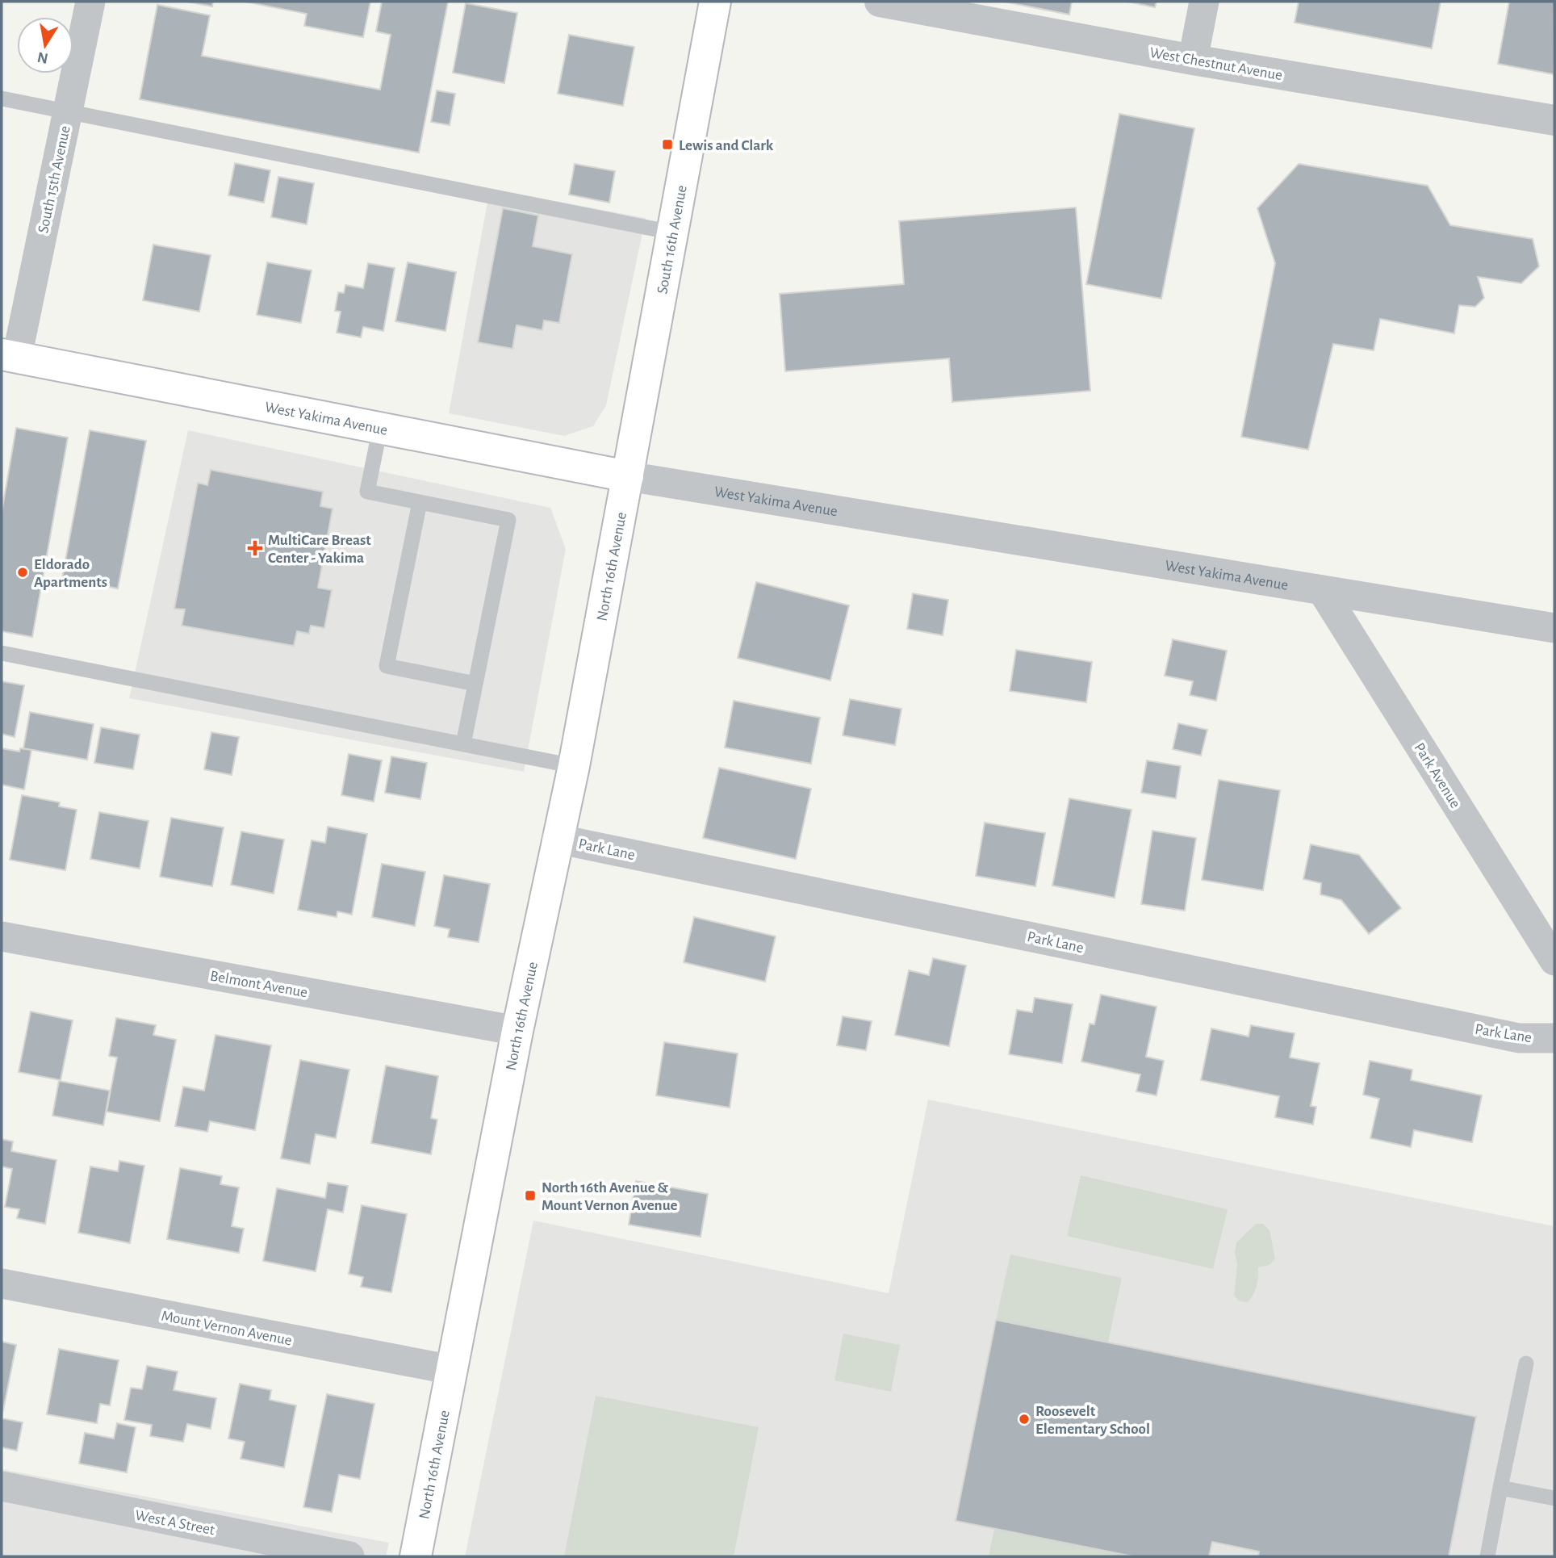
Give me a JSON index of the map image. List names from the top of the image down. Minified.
{"streets":{"main road":["South 16th Avenue","West Yakima Avenue","North 16th Avenue"],"street":["West Chestnut Avenue","South 15th Avenue","Park Avenue","Park Lane","Belmont Avenue","Mount Vernon Avenue","West A Street"]},"crossings":[["South 15th Avenue","West Yakima Avenue"],["South 16th Avenue","West Yakima Avenue"],["South 16th Avenue","North 16th Avenue"],["West Yakima Avenue","North 16th Avenue"],["West Yakima Avenue","Park Avenue"],["North 16th Avenue","Park Lane"],["North 16th Avenue","Belmont Avenue"],["North 16th Avenue","Mount Vernon Avenue"]],"places":{"transit":["Lewis and Clark","North 16th Avenue & Mount Vernon Avenue"],"health":["MultiCare Breast Center - Yakima"],"other":["Eldorado Apartments","Roosevelt Elementary School"]},"north":"bottom"}
